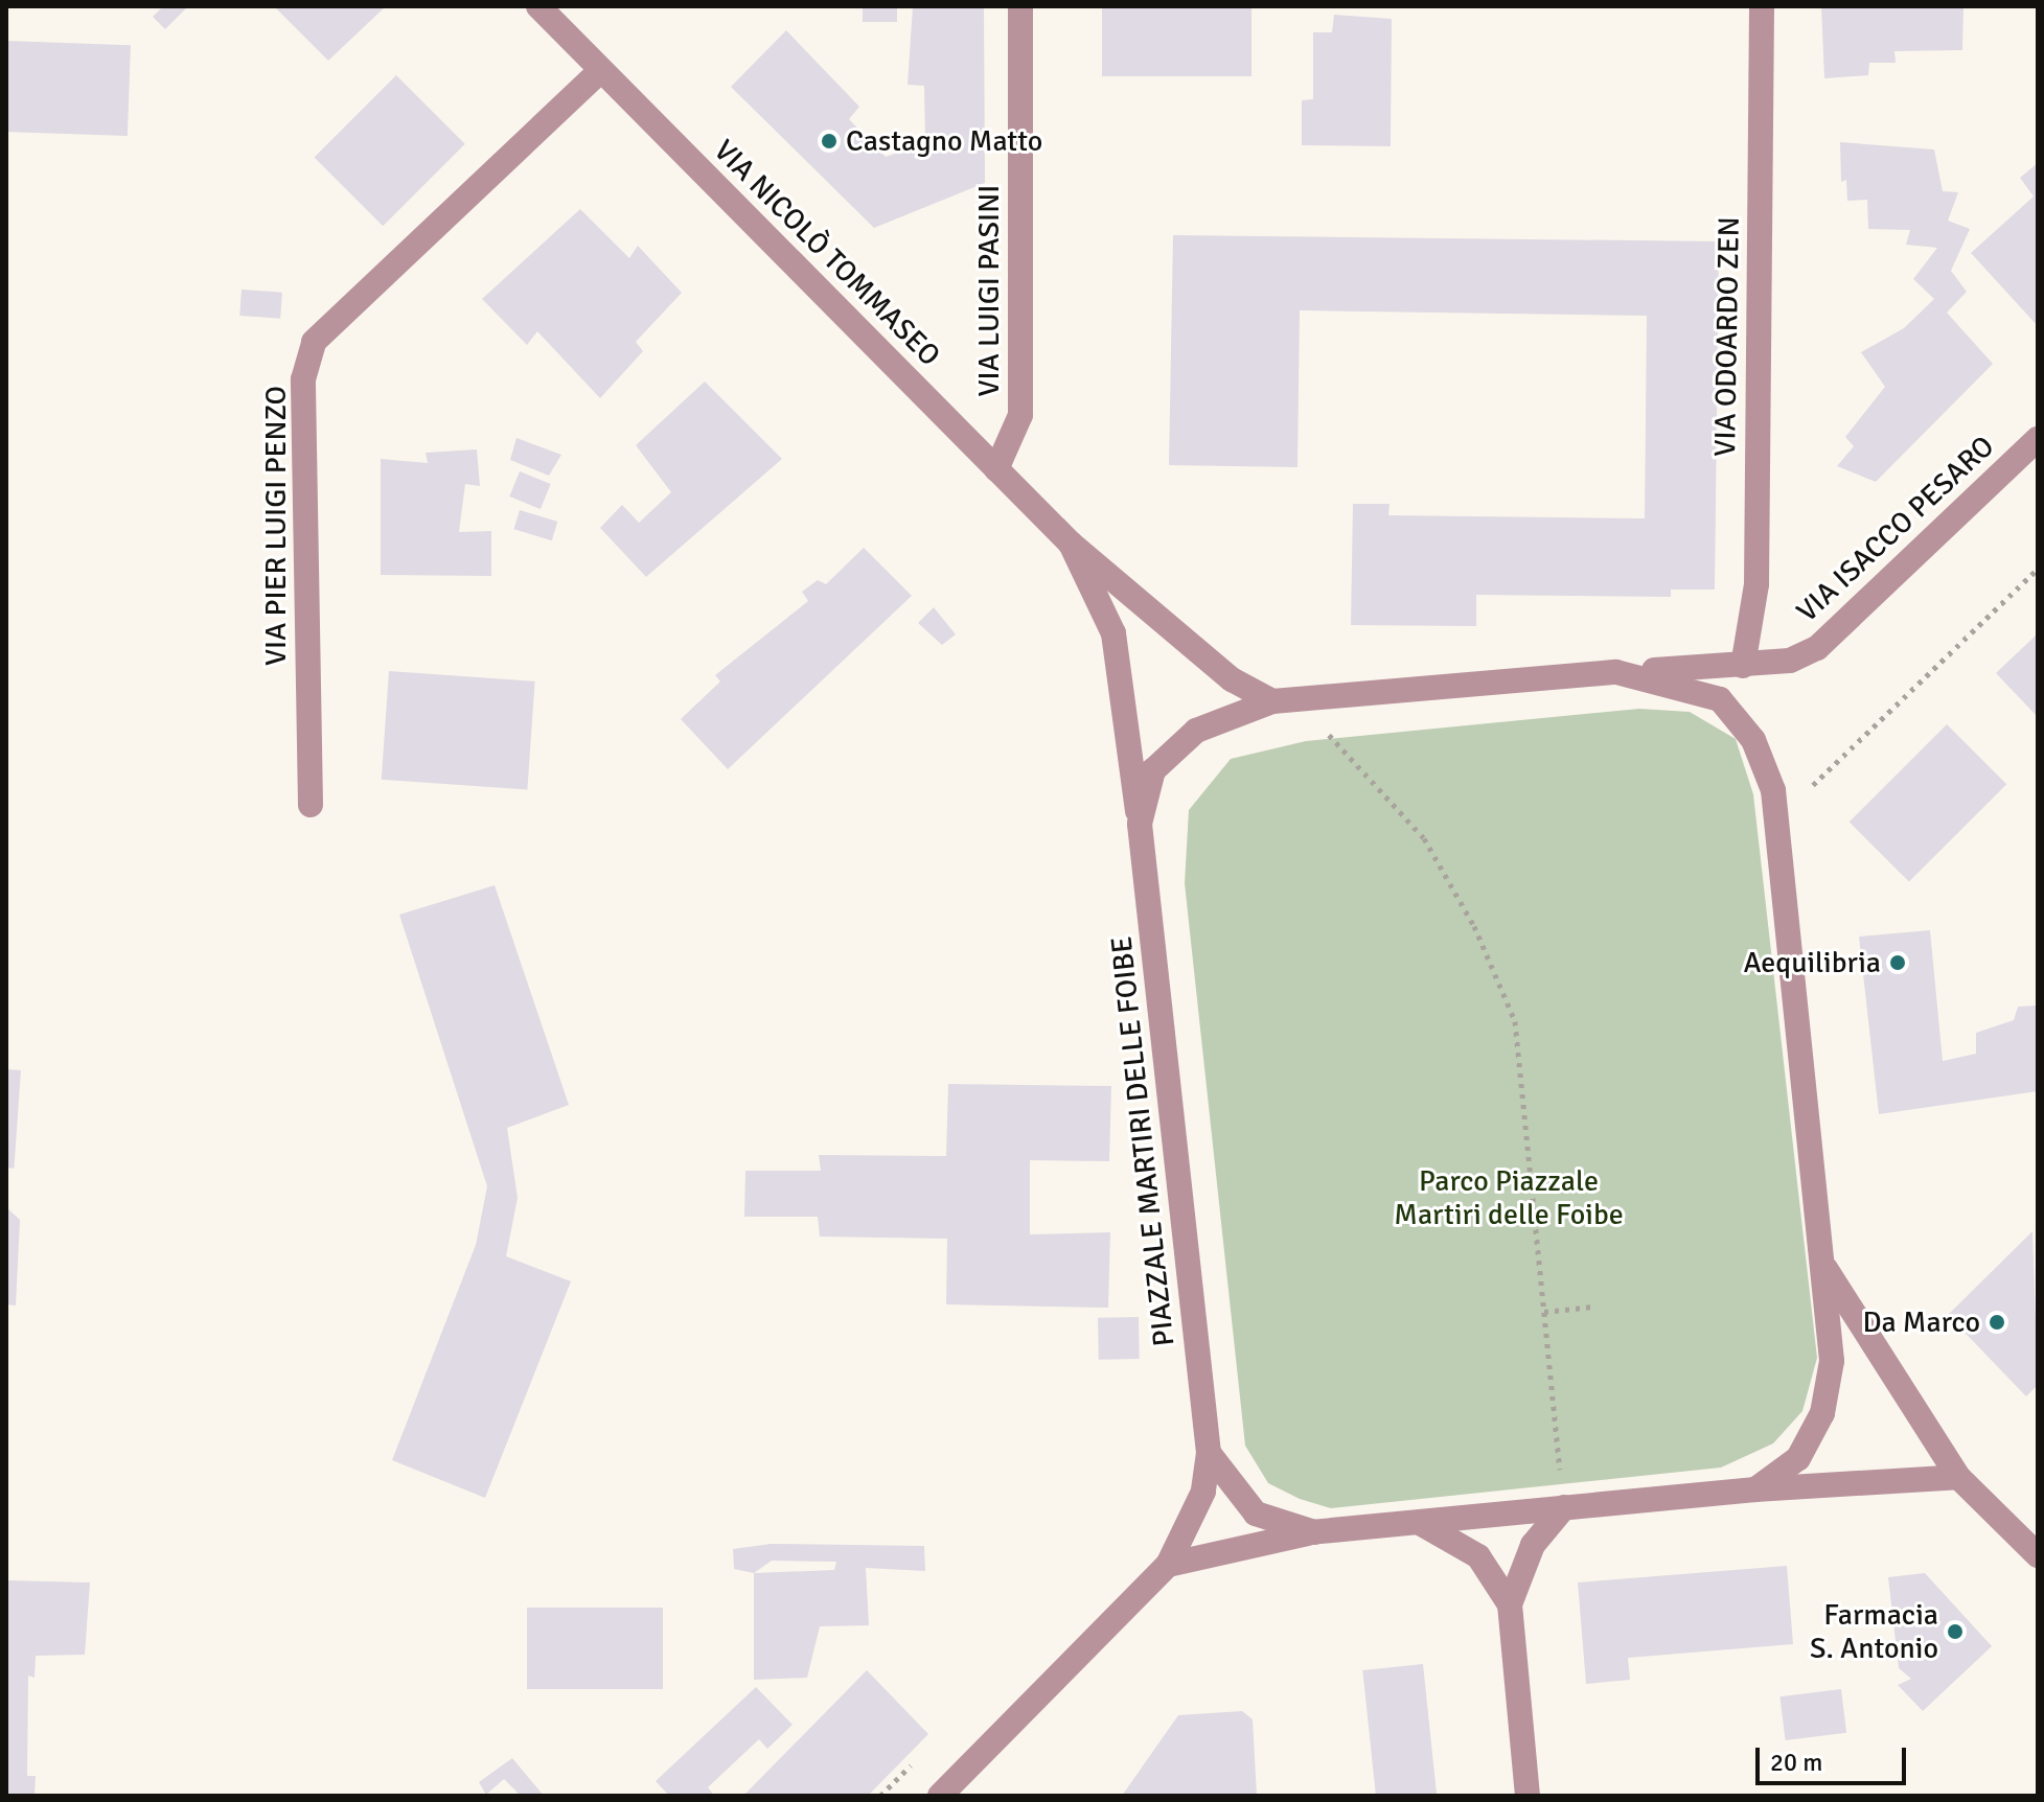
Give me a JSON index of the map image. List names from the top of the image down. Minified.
{"streets":{"street":["VIA NICOLÒ TOMMASEO","VIA LUIGI PASINI","VIA ODOARDO ZEN","VIA PIER LUIGI PENZO","VIA ISACCO PESARO","PIAZZALE MARTIRI DELLE FOIBE"]},"crossings":[["VIA NICOLÒ TOMMASEO","VIA LUIGI PASINI"],["VIA NICOLÒ TOMMASEO","VIA PIER LUIGI PENZO"],["VIA NICOLÒ TOMMASEO","PIAZZALE MARTIRI DELLE FOIBE"],["VIA ODOARDO ZEN","VIA ISACCO PESARO"],["VIA ODOARDO ZEN","PIAZZALE MARTIRI DELLE FOIBE"],["VIA ISACCO PESARO","PIAZZALE MARTIRI DELLE FOIBE"]],"parks":["Parco Piazzale Martiri delle Foibe"],"places":["Castagno Matto","Aequilibria","Da Marco","Farmacia S. Antonio"],"scale_bar":"20 m"}
